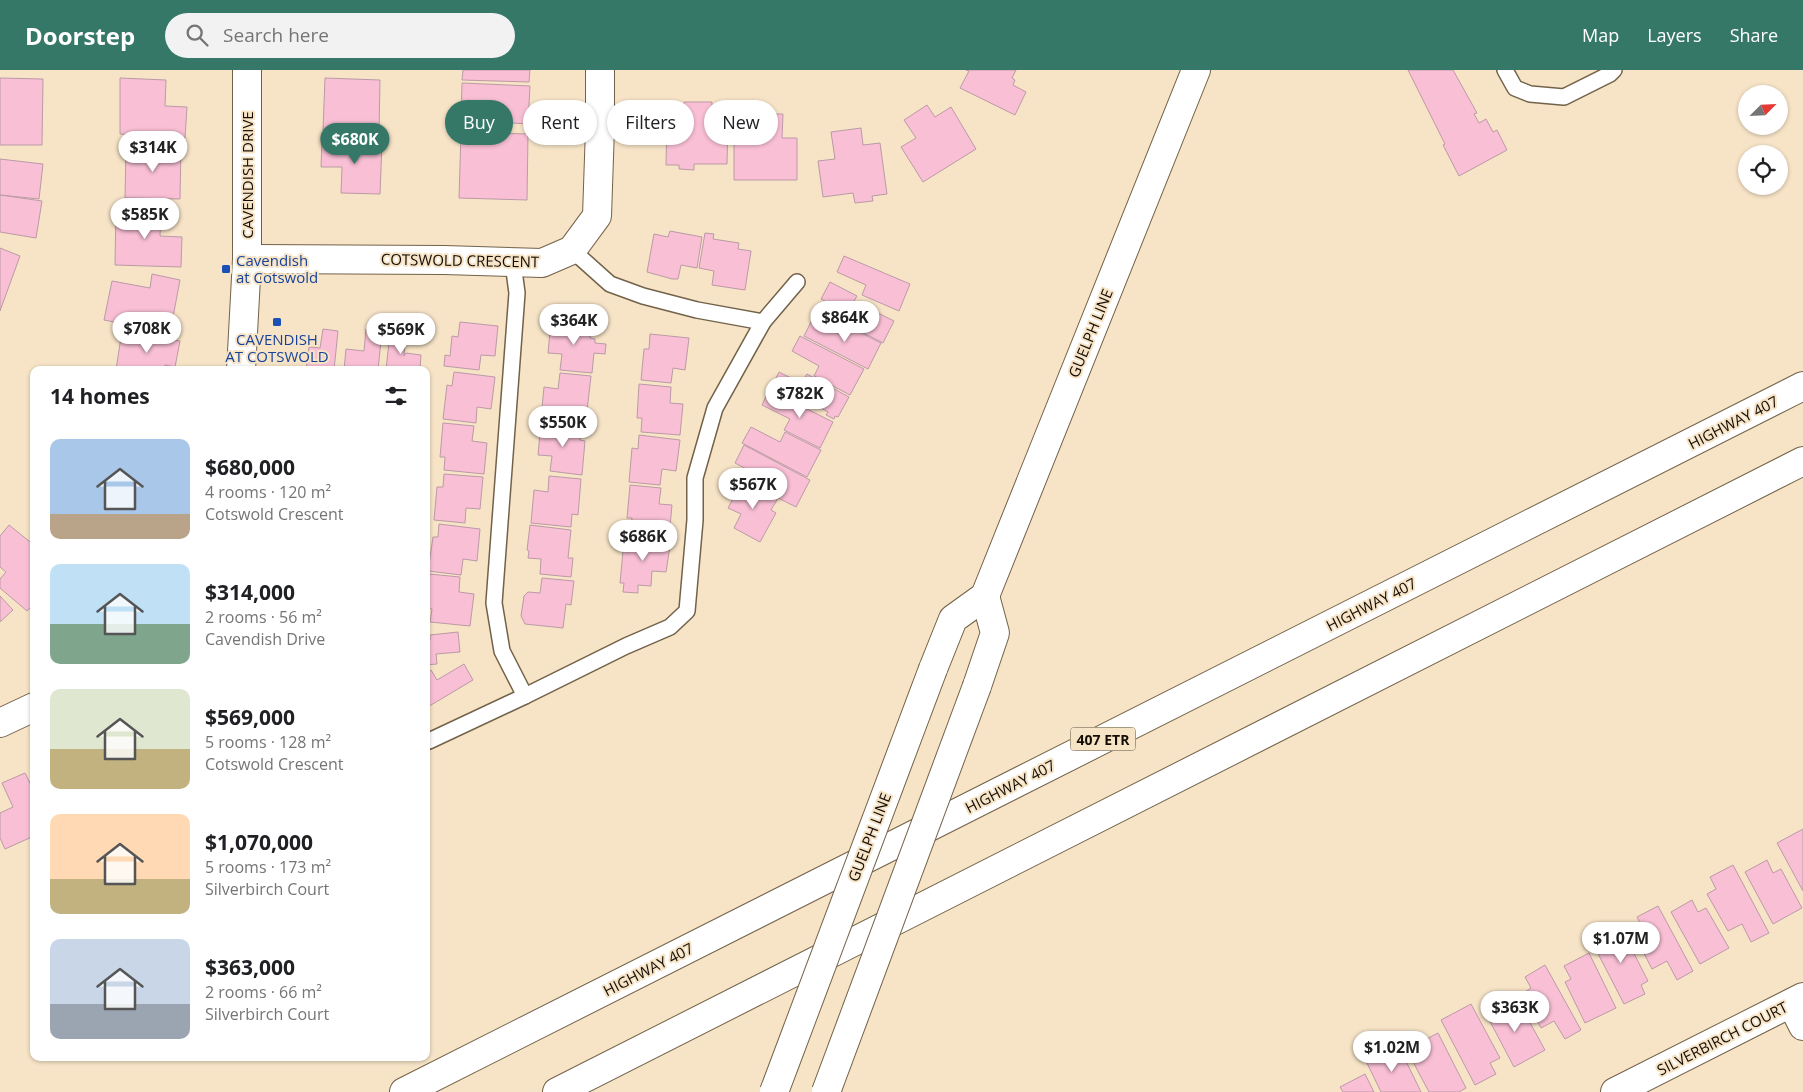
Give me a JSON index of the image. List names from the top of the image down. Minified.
{"streets":{"main road":["CAVENDISH DRIVE","COTSWOLD CRESCENT","GUELPH LINE","HIGHWAY 407","407 ETR","SILVERBIRCH COURT"]},"crossings":[["CAVENDISH DRIVE","COTSWOLD CRESCENT"]],"places":{"transit":["Cavendish at Cotswold","CAVENDISH AT COTSWOLD"]},"north":"top right","page":{"header":"Doorstep","search":"Search here","nav":["Map","Layers","Share"],"chip":["Buy","Rent","Filters","New"],"price":["$680K","$314K","$585K","$864K","$364K","$708K","$569K","$782K","$550K","$567K","$686K","$1.07M","$363K","$1.02M"],"heading":"14 homes","list":[{"name":"$680,000","note":"4 rooms · 120 m² · Cotswold Crescent"},{"name":"$314,000","note":"2 rooms · 56 m² · Cavendish Drive"},{"name":"$569,000","note":"5 rooms · 128 m² · Cotswold Crescent"},{"name":"$1,070,000","note":"5 rooms · 173 m² · Silverbirch Court"},{"name":"$363,000","note":"2 rooms · 66 m² · Silverbirch Court"}]}}
